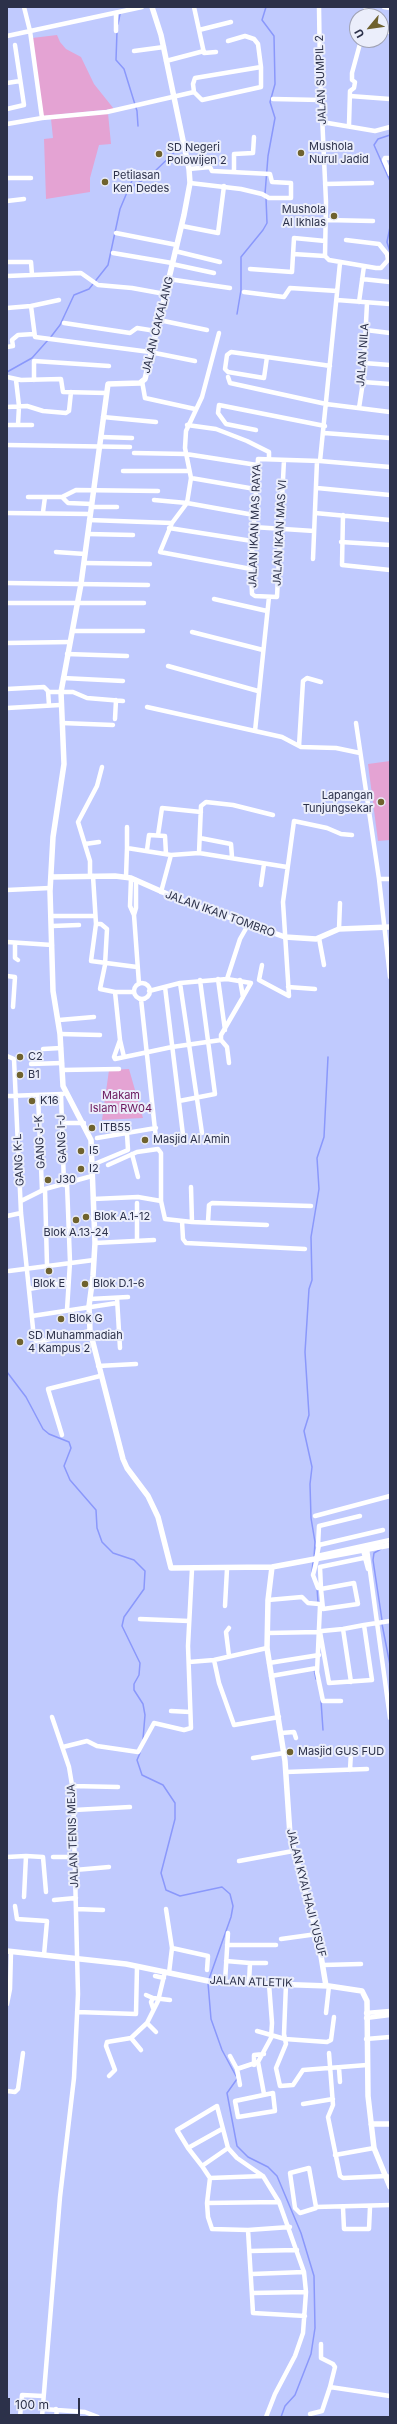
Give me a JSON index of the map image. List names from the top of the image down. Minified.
{"streets":{"street":["JALAN SUMPIL 2","JALAN CAKALANG","JALAN NILA","JALAN IKAN MAS RAYA","JALAN IKAN MAS VI","JALAN IKAN TOMBRO","GANG I-J","GANG J-K","GANG K-L","JALAN TENIS MEJA","JALAN KYAI HAJI YUSUF","JALAN ATLETIK"]},"crossings":[["JALAN IKAN MAS RAYA","JALAN IKAN MAS VI"],["JALAN TENIS MEJA","JALAN ATLETIK"],["JALAN KYAI HAJI YUSUF","JALAN ATLETIK"]],"parks":["Makam Islam RW04"],"places":["Mushola Nurul Jadid","SD Negeri Polowijen 2","Petilasan Ken Dedes","Mushola Al Ikhlas","Lapangan Tunjungsekar","C2","B1","K16","ITB55","Masjid Al Amin","I5","I2","J30","Blok A.1-12","Blok A.13-24","Blok E","Blok D.1-6","Blok G","SD Muhammadiah 4 Kampus 2","Masjid GUS FUD"],"scale_bar":"100 m","north":"bottom left"}
